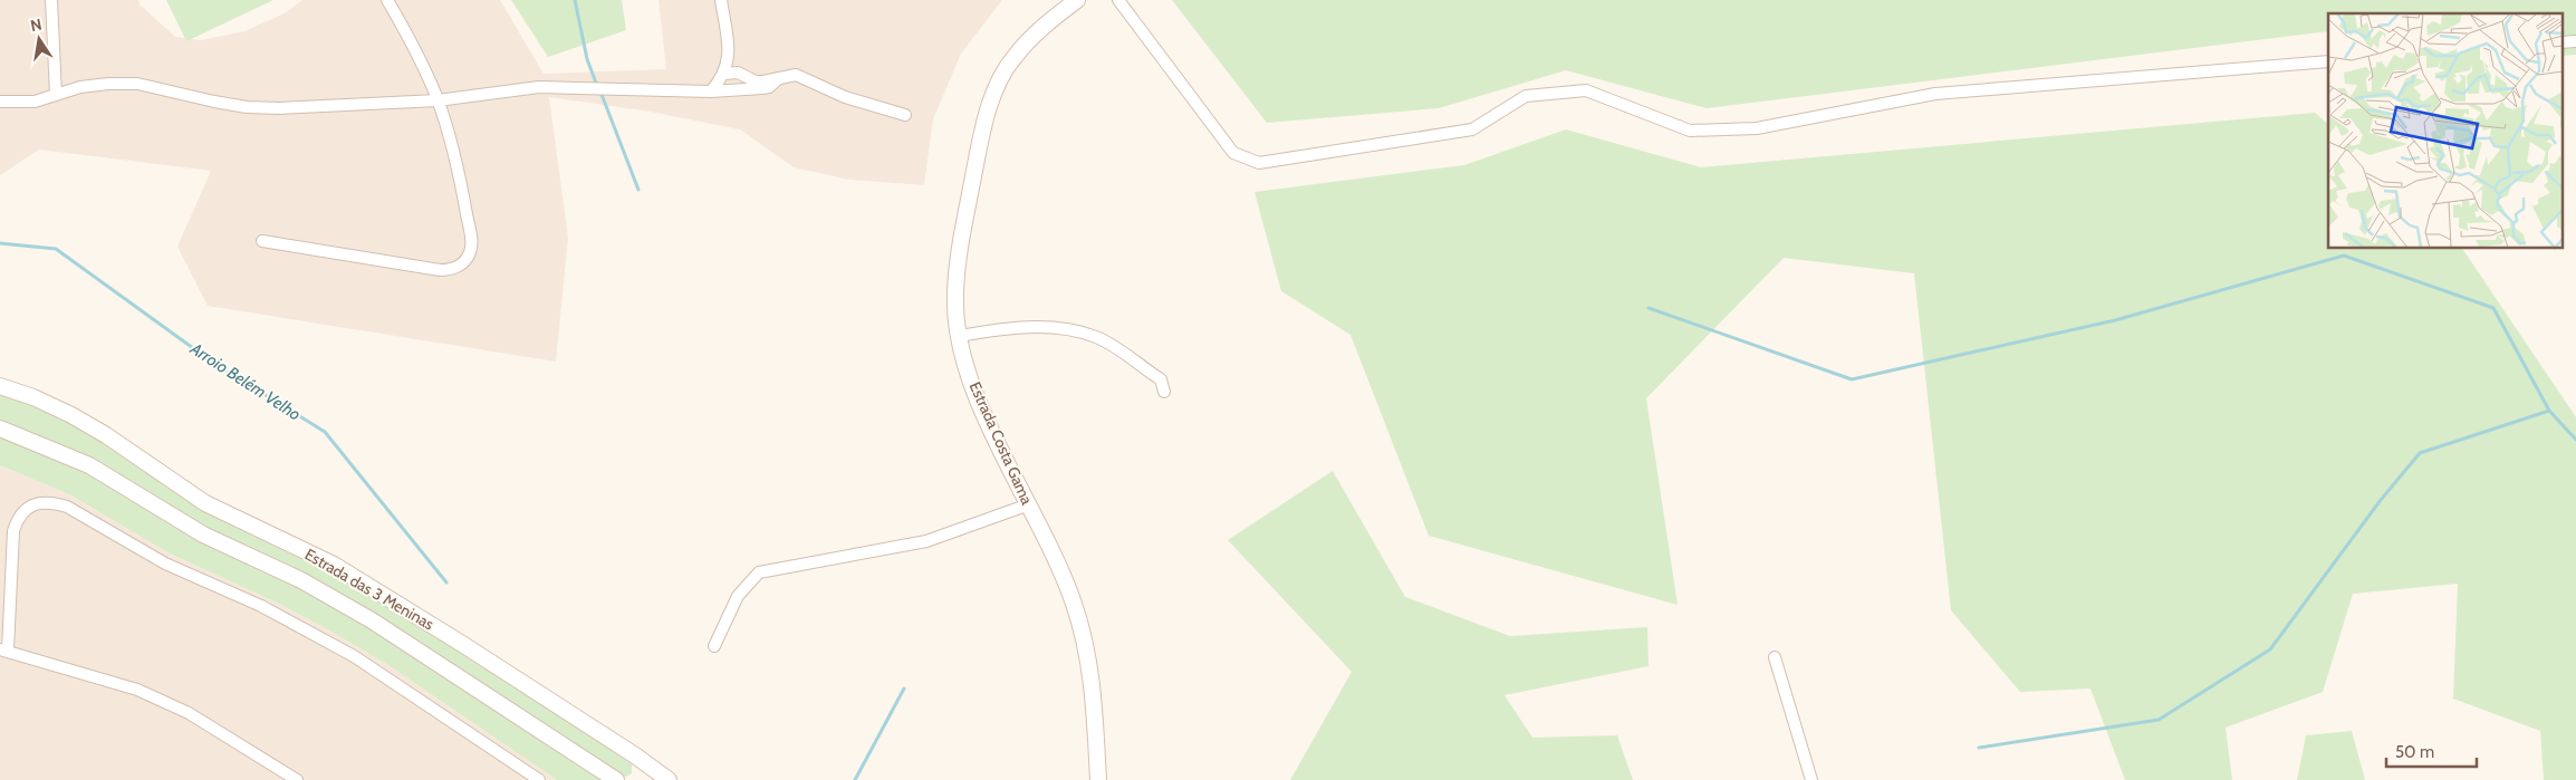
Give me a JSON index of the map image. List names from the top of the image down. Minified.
{"streets":{"main road":["Estrada Costa Gama","Estrada das 3 Meninas"]},"water":["Arroio Belém Velho"],"scale_bar":"50 m","north":"top"}
